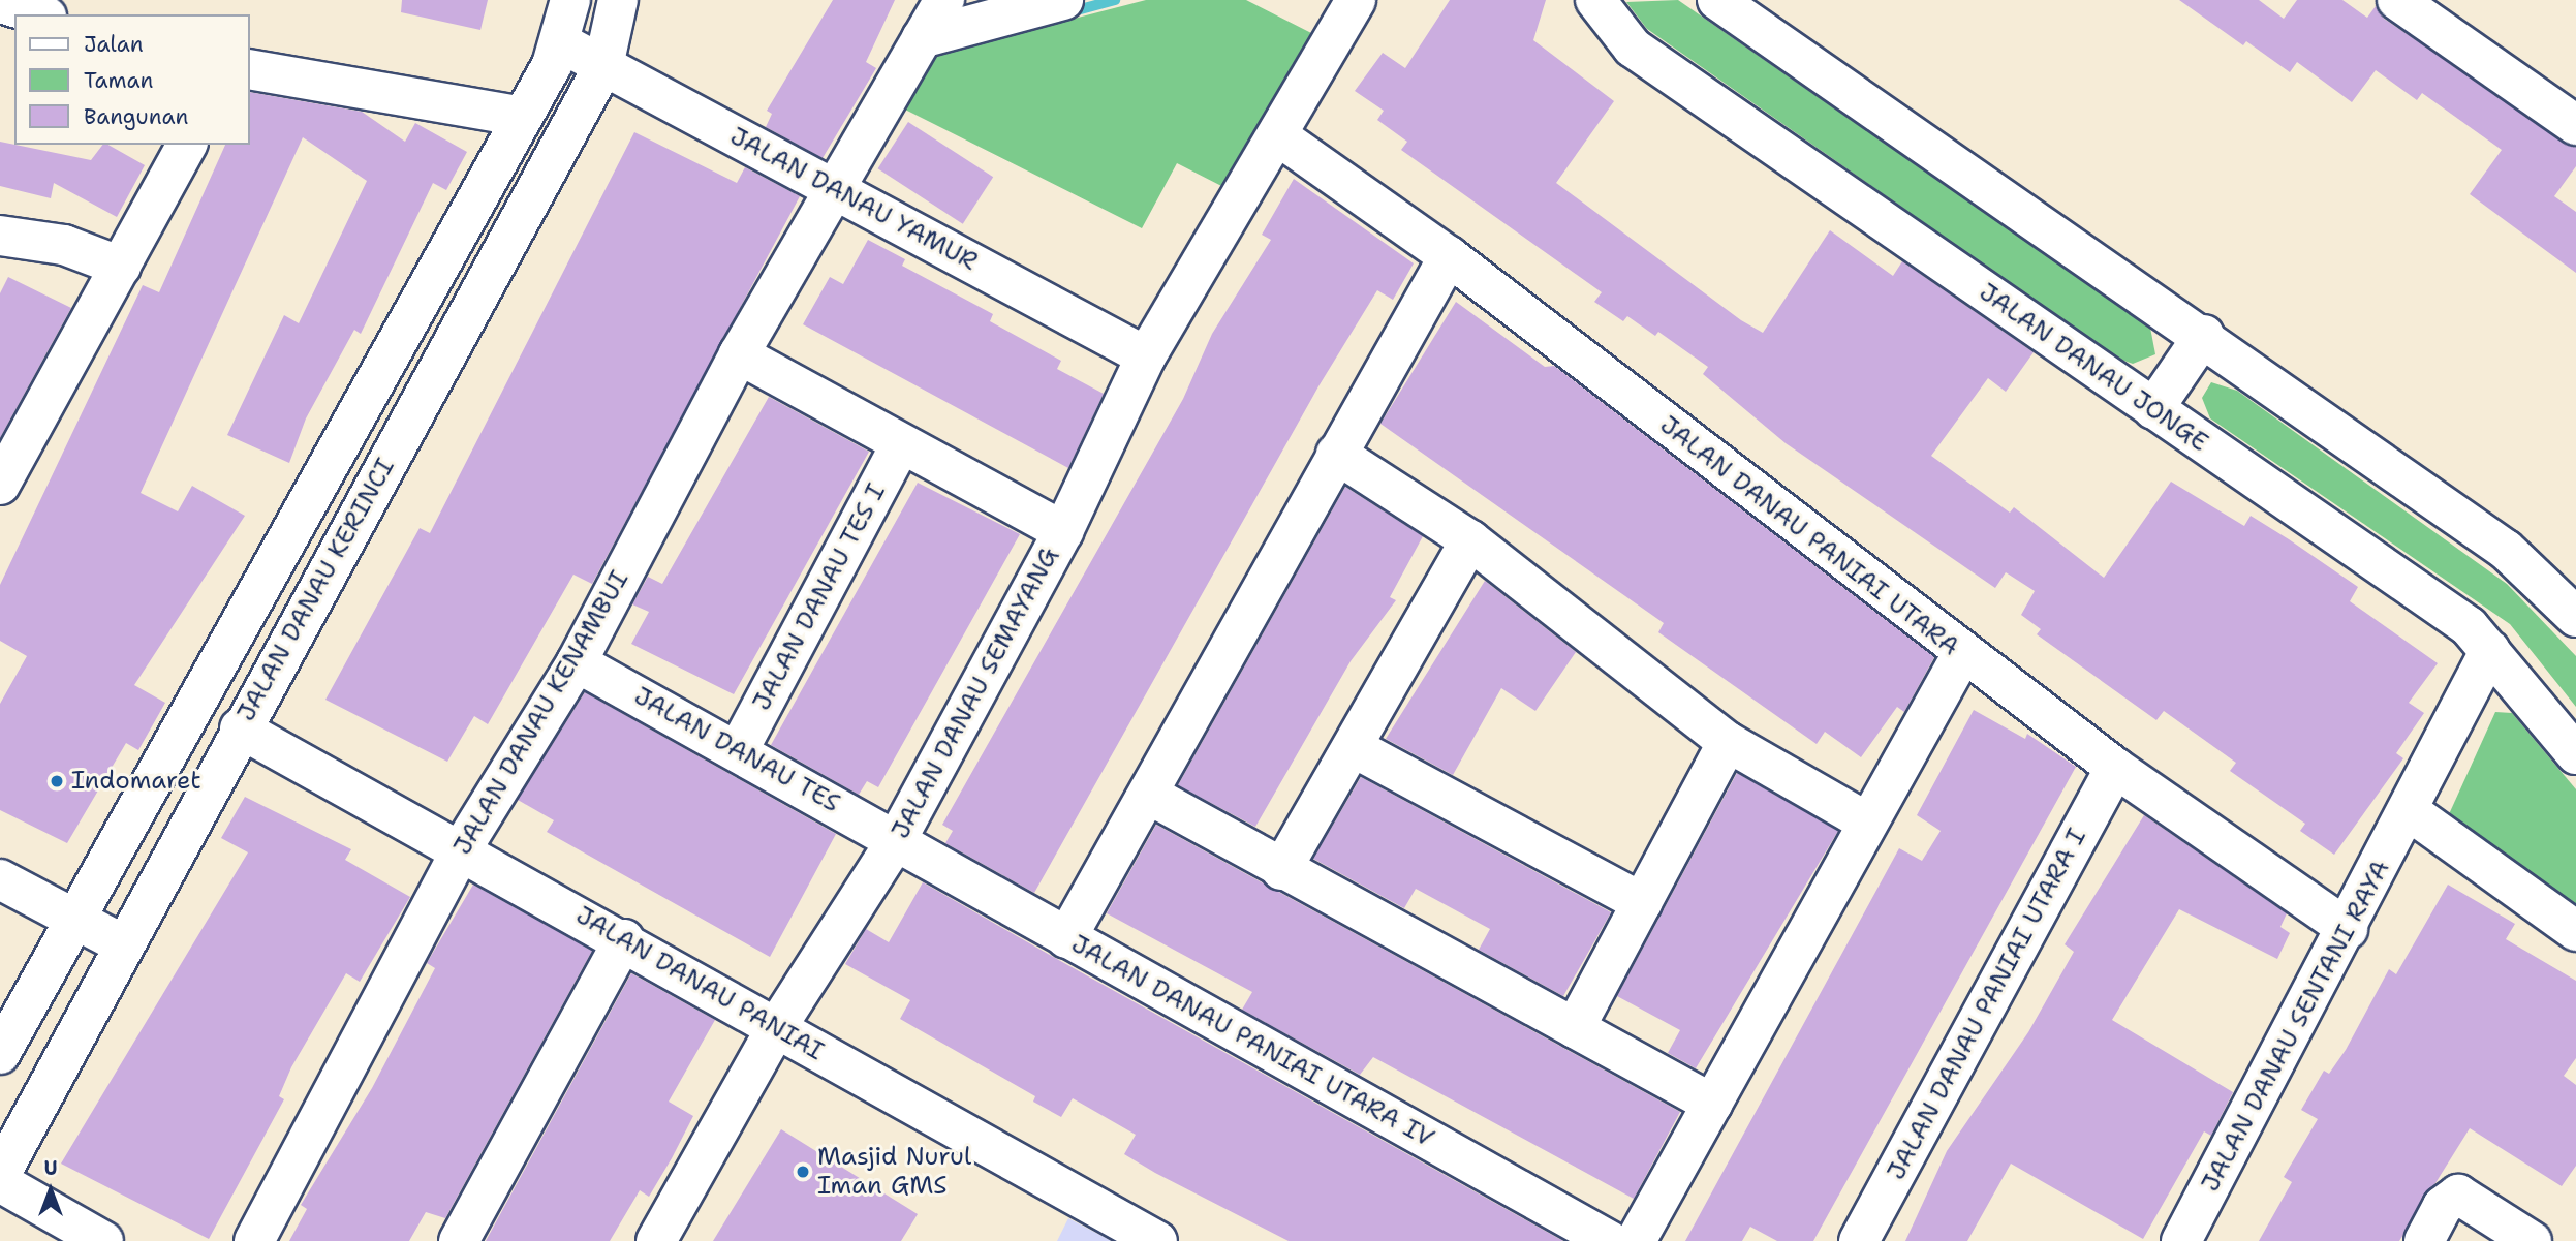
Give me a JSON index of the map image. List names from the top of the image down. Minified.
{"streets":{"street":["JALAN DANAU YAMUR","JALAN DANAU JONGE","JALAN DANAU PANIAI UTARA","JALAN DANAU KERINCI","JALAN DANAU TES I","JALAN DANAU SEMAYANG","JALAN DANAU KENAMBUI","JALAN DANAU TES","JALAN DANAU PANIAI","JALAN DANAU PANIAI UTARA I","JALAN DANAU SENTANI RAYA","JALAN DANAU PANIAI UTARA IV"]},"crossings":[["JALAN DANAU YAMUR","JALAN DANAU KERINCI"],["JALAN DANAU YAMUR","JALAN DANAU SEMAYANG"],["JALAN DANAU YAMUR","JALAN DANAU KENAMBUI"],["JALAN DANAU JONGE","JALAN DANAU SENTANI RAYA"],["JALAN DANAU PANIAI UTARA","JALAN DANAU SEMAYANG"],["JALAN DANAU PANIAI UTARA","JALAN DANAU PANIAI UTARA I"],["JALAN DANAU PANIAI UTARA","JALAN DANAU SENTANI RAYA"],["JALAN DANAU KERINCI","JALAN DANAU PANIAI"],["JALAN DANAU TES I","JALAN DANAU TES"],["JALAN DANAU SEMAYANG","JALAN DANAU TES"],["JALAN DANAU SEMAYANG","JALAN DANAU PANIAI"],["JALAN DANAU SEMAYANG","JALAN DANAU PANIAI UTARA IV"],["JALAN DANAU KENAMBUI","JALAN DANAU TES"],["JALAN DANAU KENAMBUI","JALAN DANAU PANIAI"],["JALAN DANAU TES","JALAN DANAU PANIAI UTARA IV"]],"places":["Indomaret","Masjid Nurul Iman GMS"],"legend":["Jalan","Taman","Bangunan"],"north":"top"}
